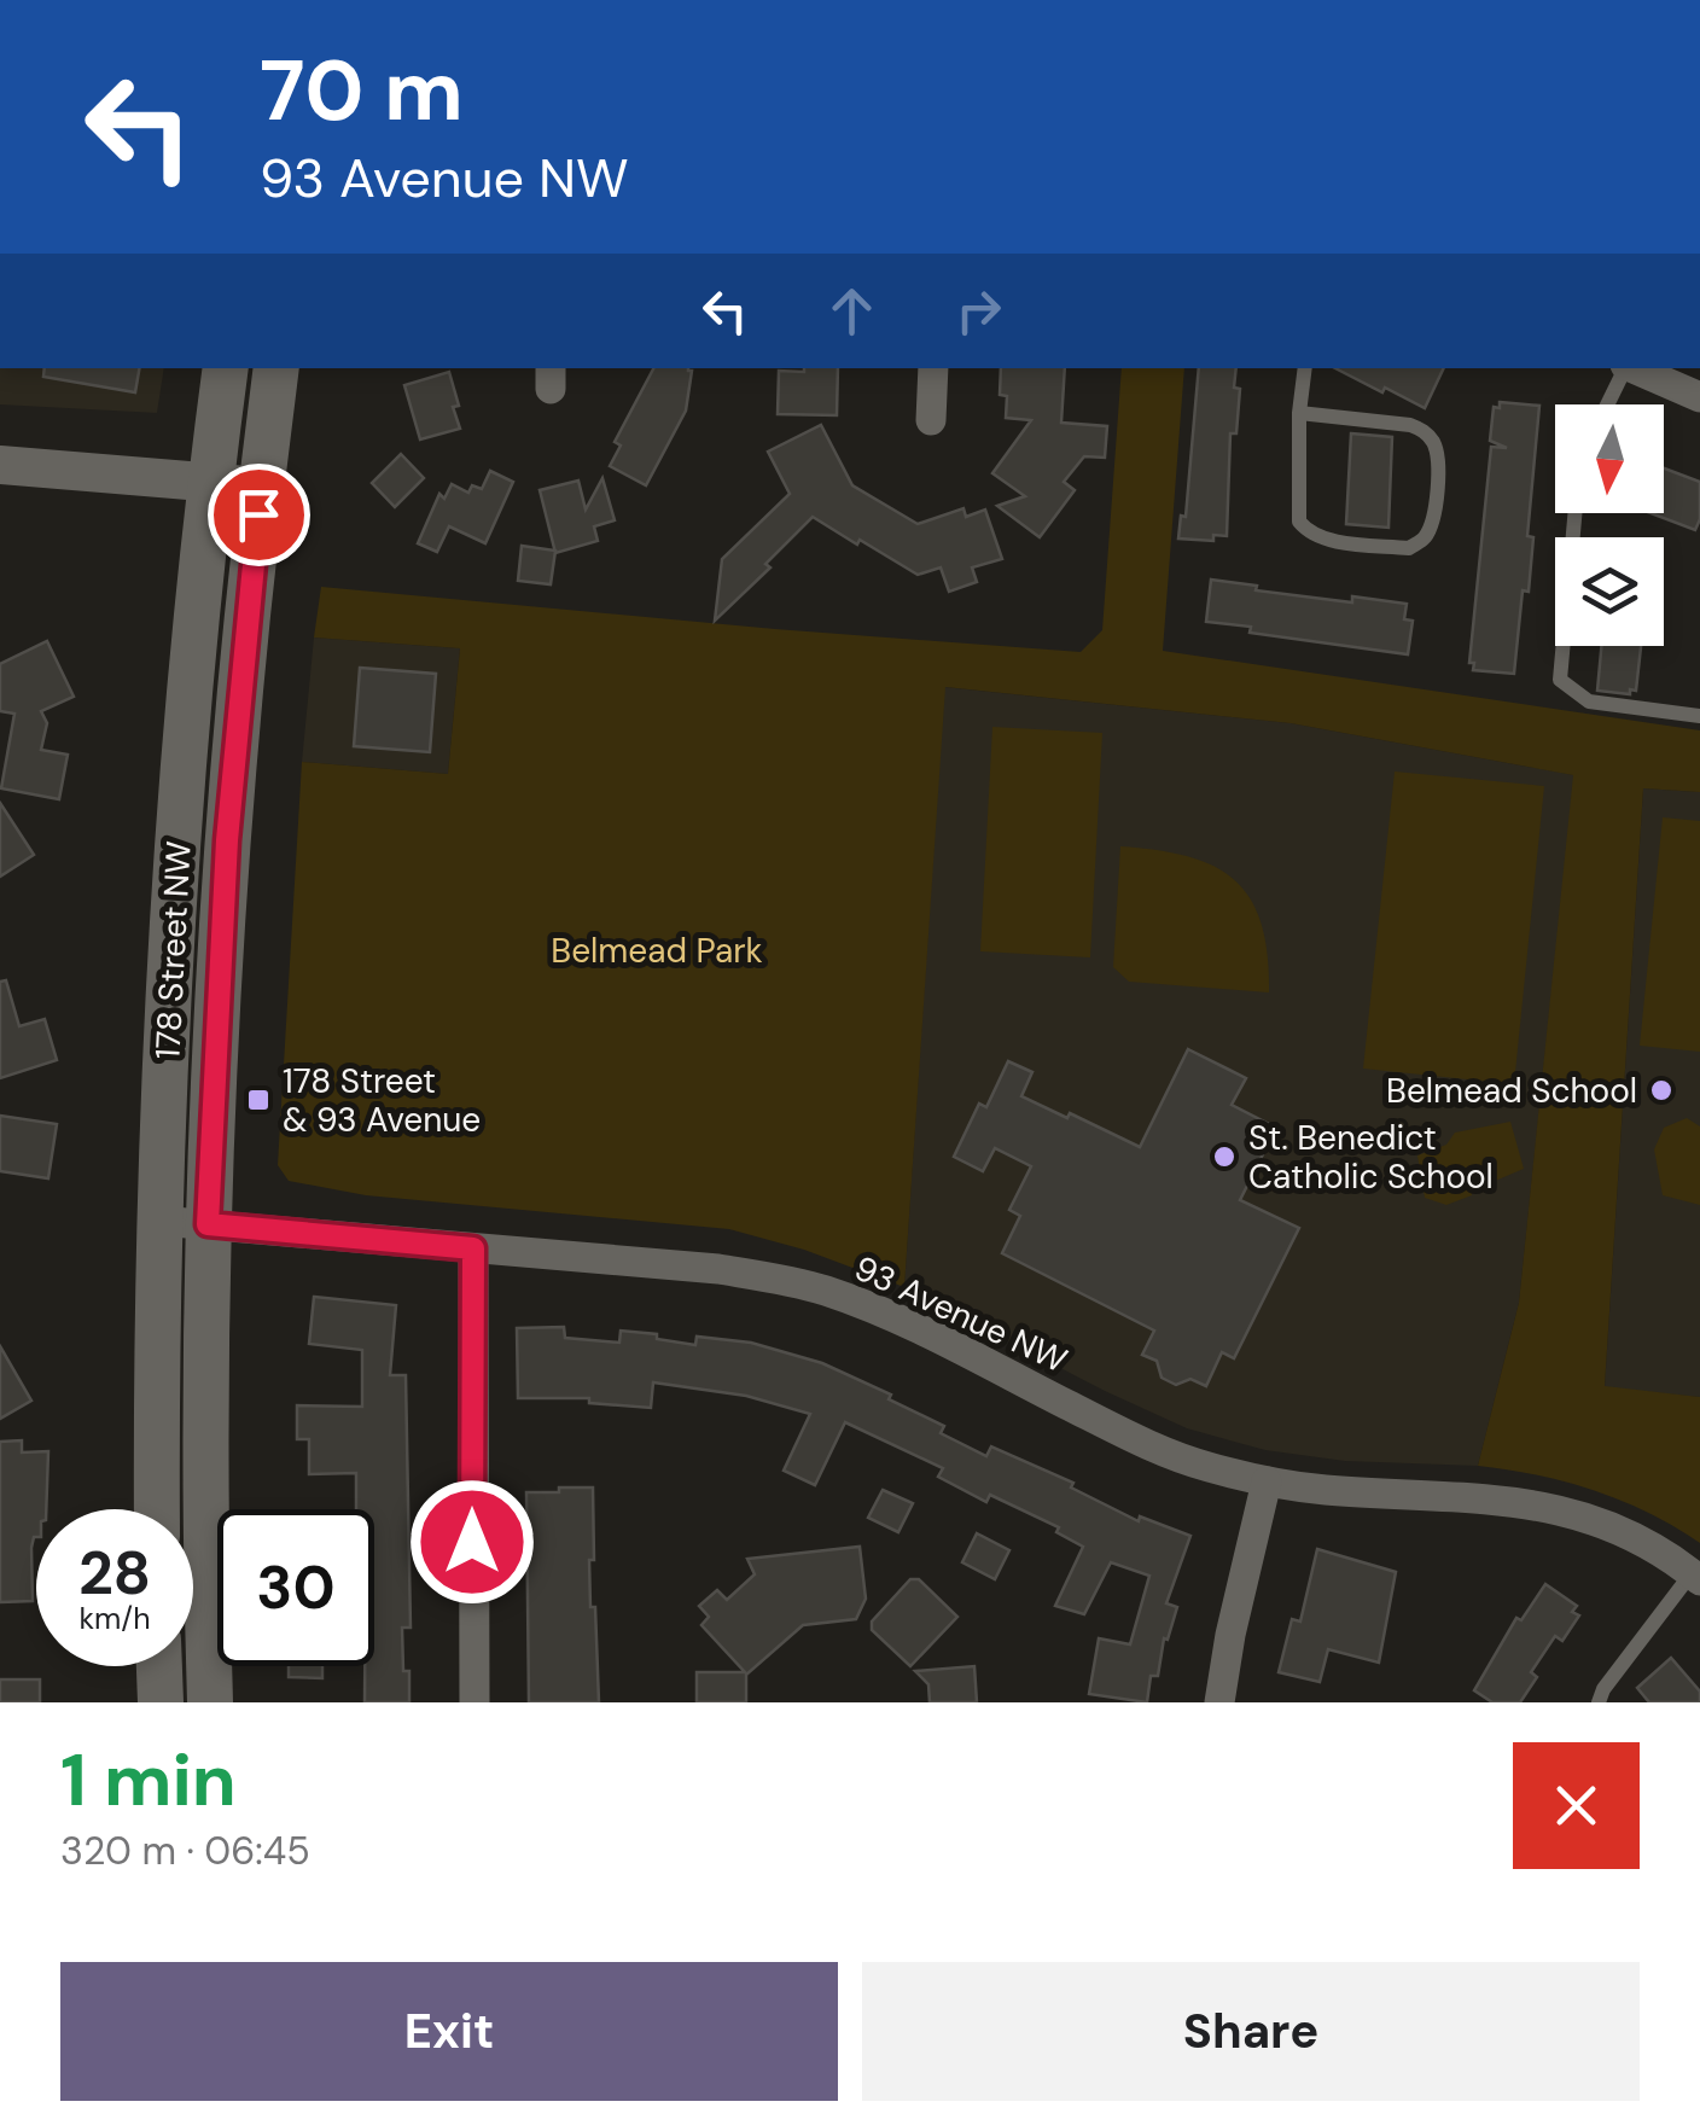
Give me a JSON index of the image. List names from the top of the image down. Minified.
{"streets":{"main road":["178 Street NW"],"street":["93 Avenue NW"]},"crossings":[["178 Street NW","93 Avenue NW"]],"parks":["Belmead Park"],"places":{"other":["Belmead School","St. Benedict Catholic School"],"transit":["178 Street & 93 Avenue"]},"north":"bottom","page":{"turn":["70 m","93 Avenue NW"],"speed":"28 km/h","limit":"30","heading":["1 min","320 m · 06:45"],"buttons":["Exit","Share"]}}
